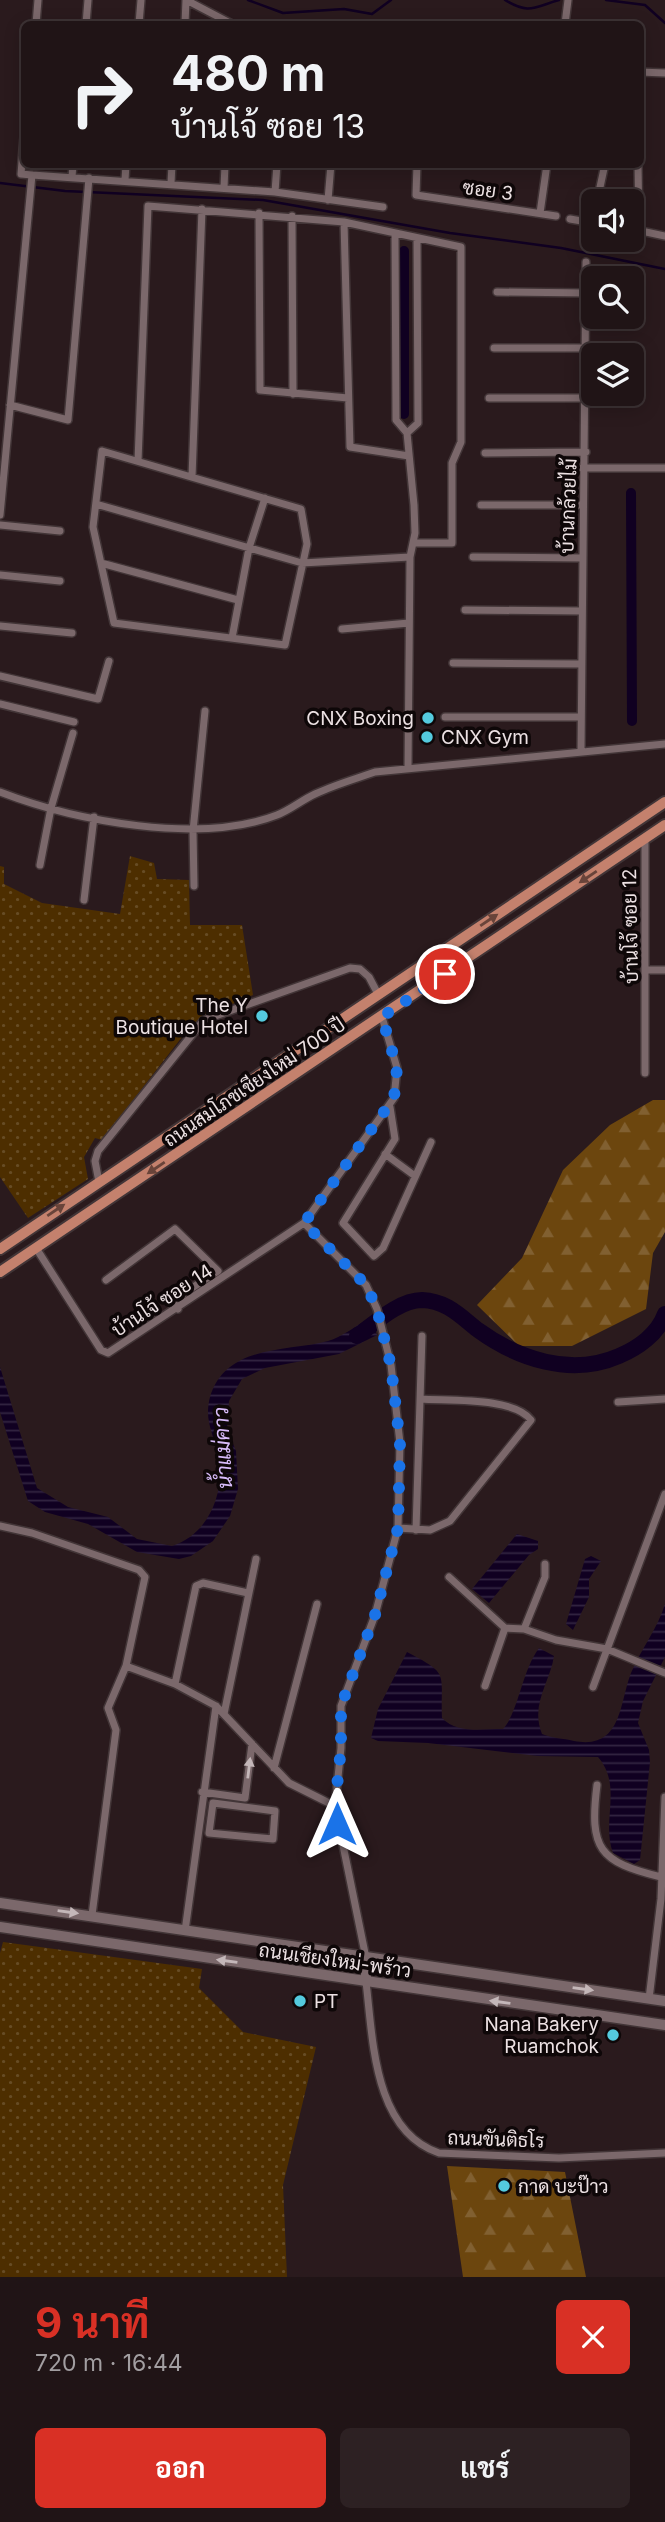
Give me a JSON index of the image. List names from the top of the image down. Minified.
{"streets":{"main road":["ถนนสมโภชเชียงใหม่ 700 ปี","ถนนเชียงใหม่-พร้าว"],"street":["ซอย 3","บ้านกล้วยไม้","บ้านโจ้ ซอย 12","บ้านโจ้ ซอย 14","ถนนขันติธโร"]},"crossings":[["บ้านโจ้ ซอย 12","ถนนสมโภชเชียงใหม่ 700 ปี"],["ถนนสมโภชเชียงใหม่ 700 ปี","บ้านโจ้ ซอย 14"],["ถนนเชียงใหม่-พร้าว","ถนนขันติธโร"]],"water":["น้ำแม่คาว"],"places":["CNX Boxing","CNX Gym","The Y Boutique Hotel","PT","Nana Bakery Ruamchok","กาด บะป๊าว"],"page":{"turn":["480 m","บ้านโจ้ ซอย 13"],"heading":["9 นาที","720 m · 16:44"],"buttons":["ออก","แชร์"]}}
